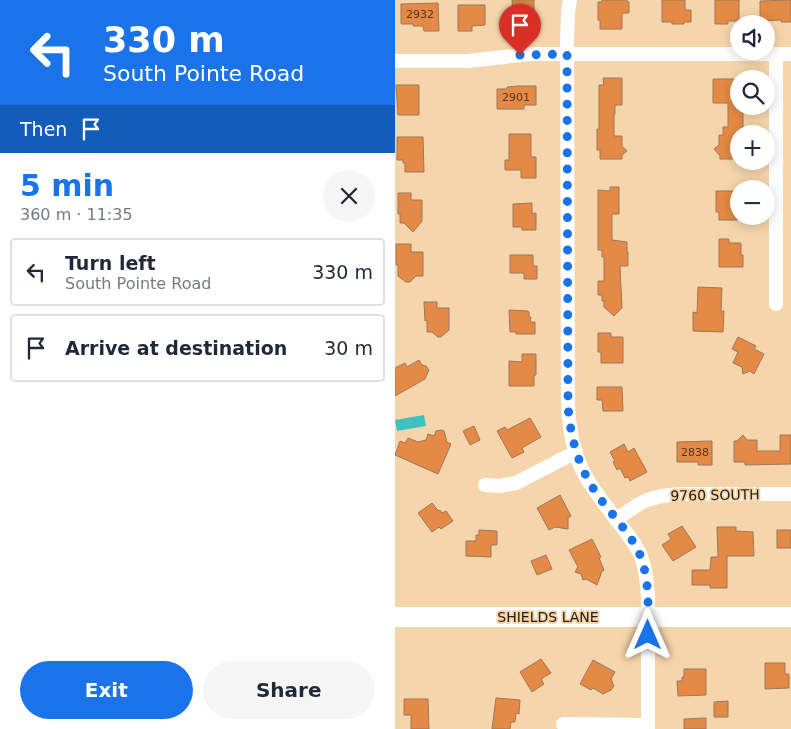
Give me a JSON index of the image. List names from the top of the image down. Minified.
{"streets":{"main road":["SHIELDS LANE"],"street":["9760 SOUTH"]},"house_numbers":["2932","2901","2838"],"page":{"turn":["330 m","South Pointe Road"],"map_buttons":["+","−"],"then":"Then","heading":["5 min","360 m · 11:35"],"list":[{"name":"Turn left","note":"South Pointe Road","value":"330 m"},{"name":"Arrive at destination","value":"30 m"}],"buttons":["Exit","Share"]}}
